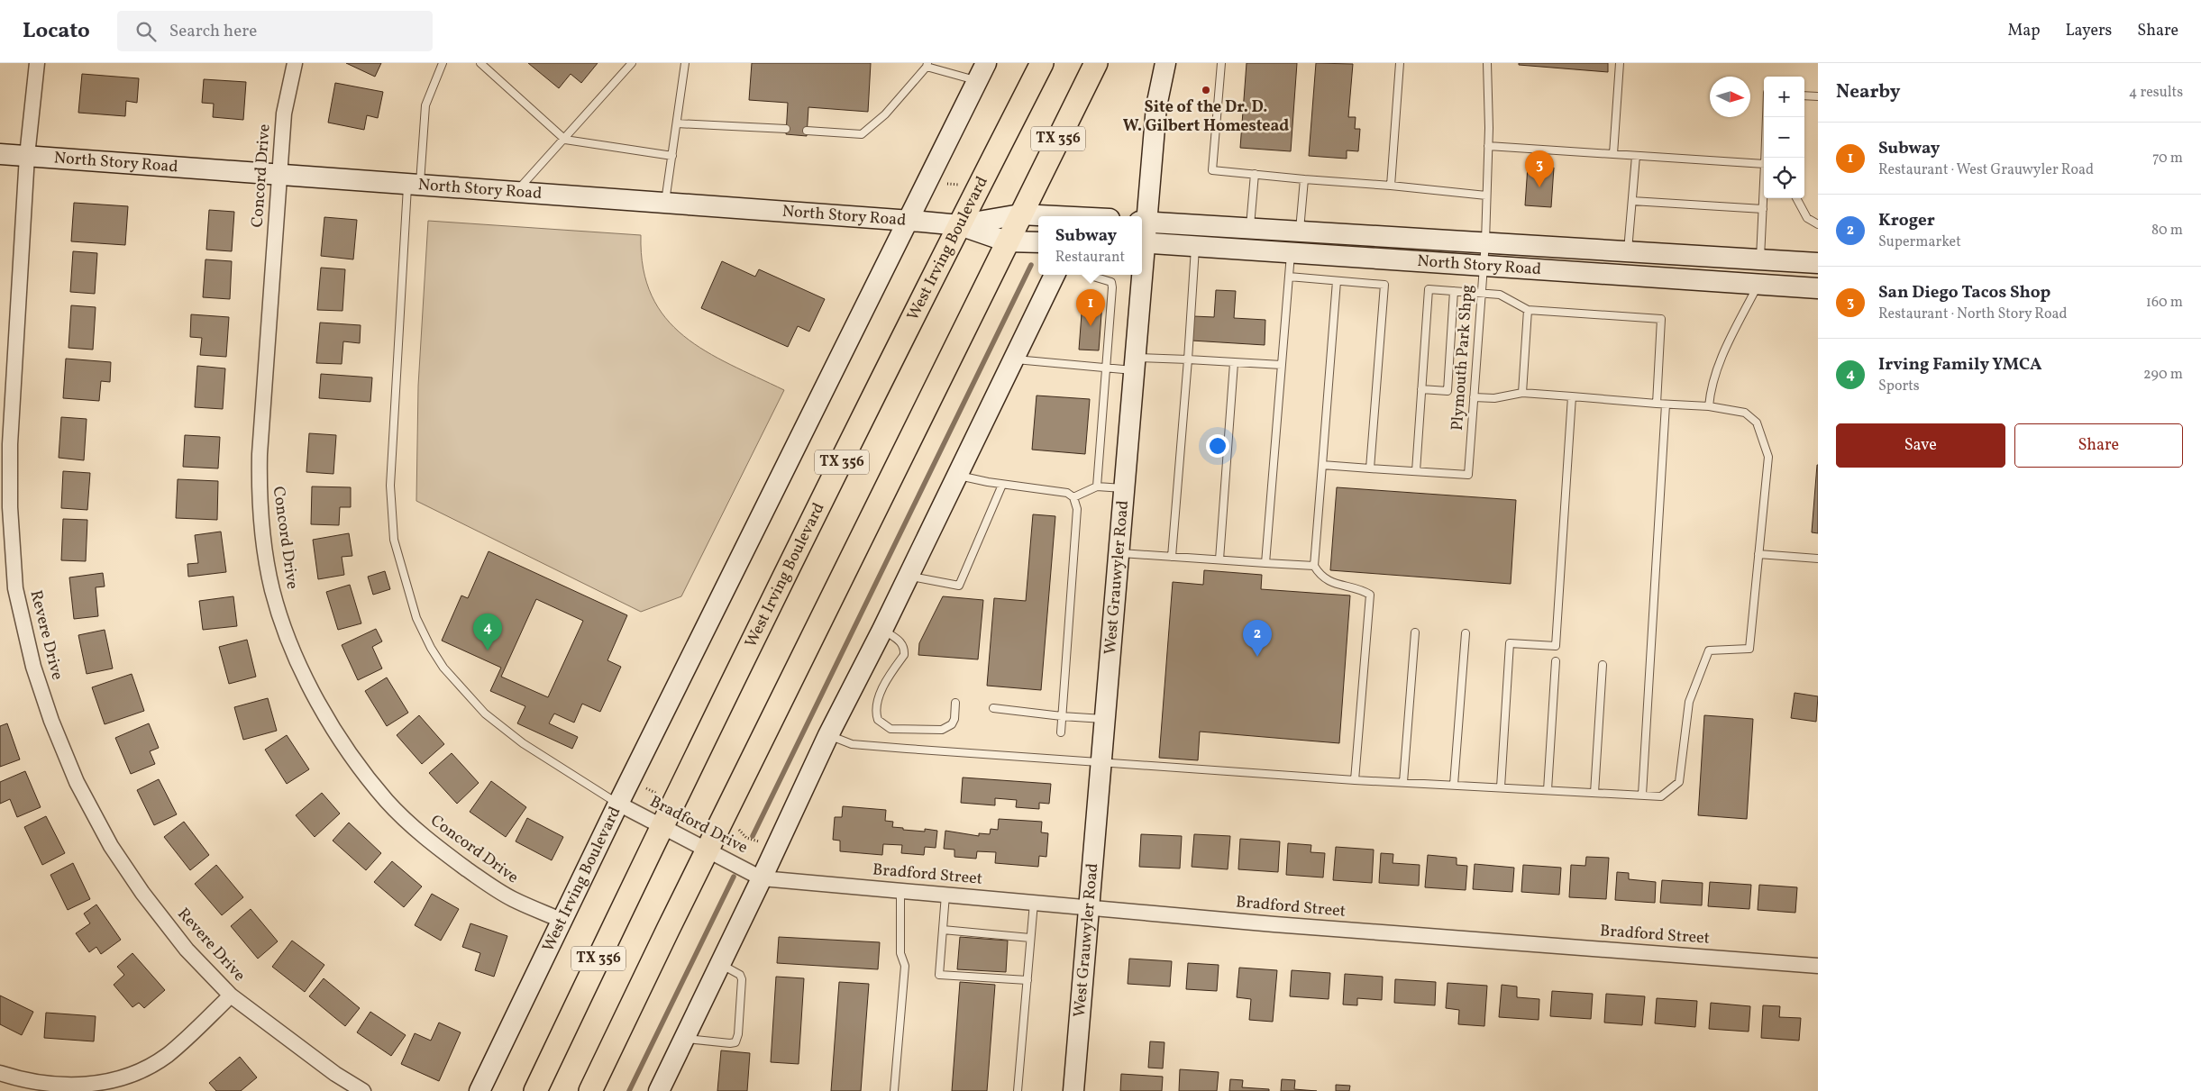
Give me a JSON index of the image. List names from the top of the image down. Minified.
{"streets":{"main road":["TX 356","North Story Road","West Irving Boulevard","West Grauwyler Road"],"street":["Concord Drive","Revere Drive","Bradford Drive","Bradford Street"],"lane":["Plymouth Park Shpg"]},"crossings":[["TX 356","North Story Road"],["TX 356","Bradford Drive"],["North Story Road","Concord Drive"],["North Story Road","West Irving Boulevard"],["North Story Road","Plymouth Park Shpg"],["North Story Road","West Grauwyler Road"],["North Story Road","Revere Drive"],["Concord Drive","West Irving Boulevard"],["West Irving Boulevard","Bradford Drive"],["West Grauwyler Road","Bradford Street"],["Bradford Drive","Bradford Street"]],"places":["Site of the Dr. D. W. Gilbert Homestead"],"north":"right","page":{"header":"Locato","search":"Search here","nav":["Map","Layers","Share"],"heading":["Nearby","4 results"],"map_buttons":["+","−"],"list":[{"mark":"1","name":"Subway","note":"Restaurant · West Grauwyler Road","value":"70 m"},{"mark":"2","name":"Kroger","note":"Supermarket","value":"80 m"},{"mark":"3","name":"San Diego Tacos Shop","note":"Restaurant · North Story Road","value":"160 m"},{"mark":"4","name":"Irving Family YMCA","note":"Sports","value":"290 m"}],"pins":["3","1","4","2"],"popup":["Subway","Restaurant"],"buttons":["Save","Share"]}}
